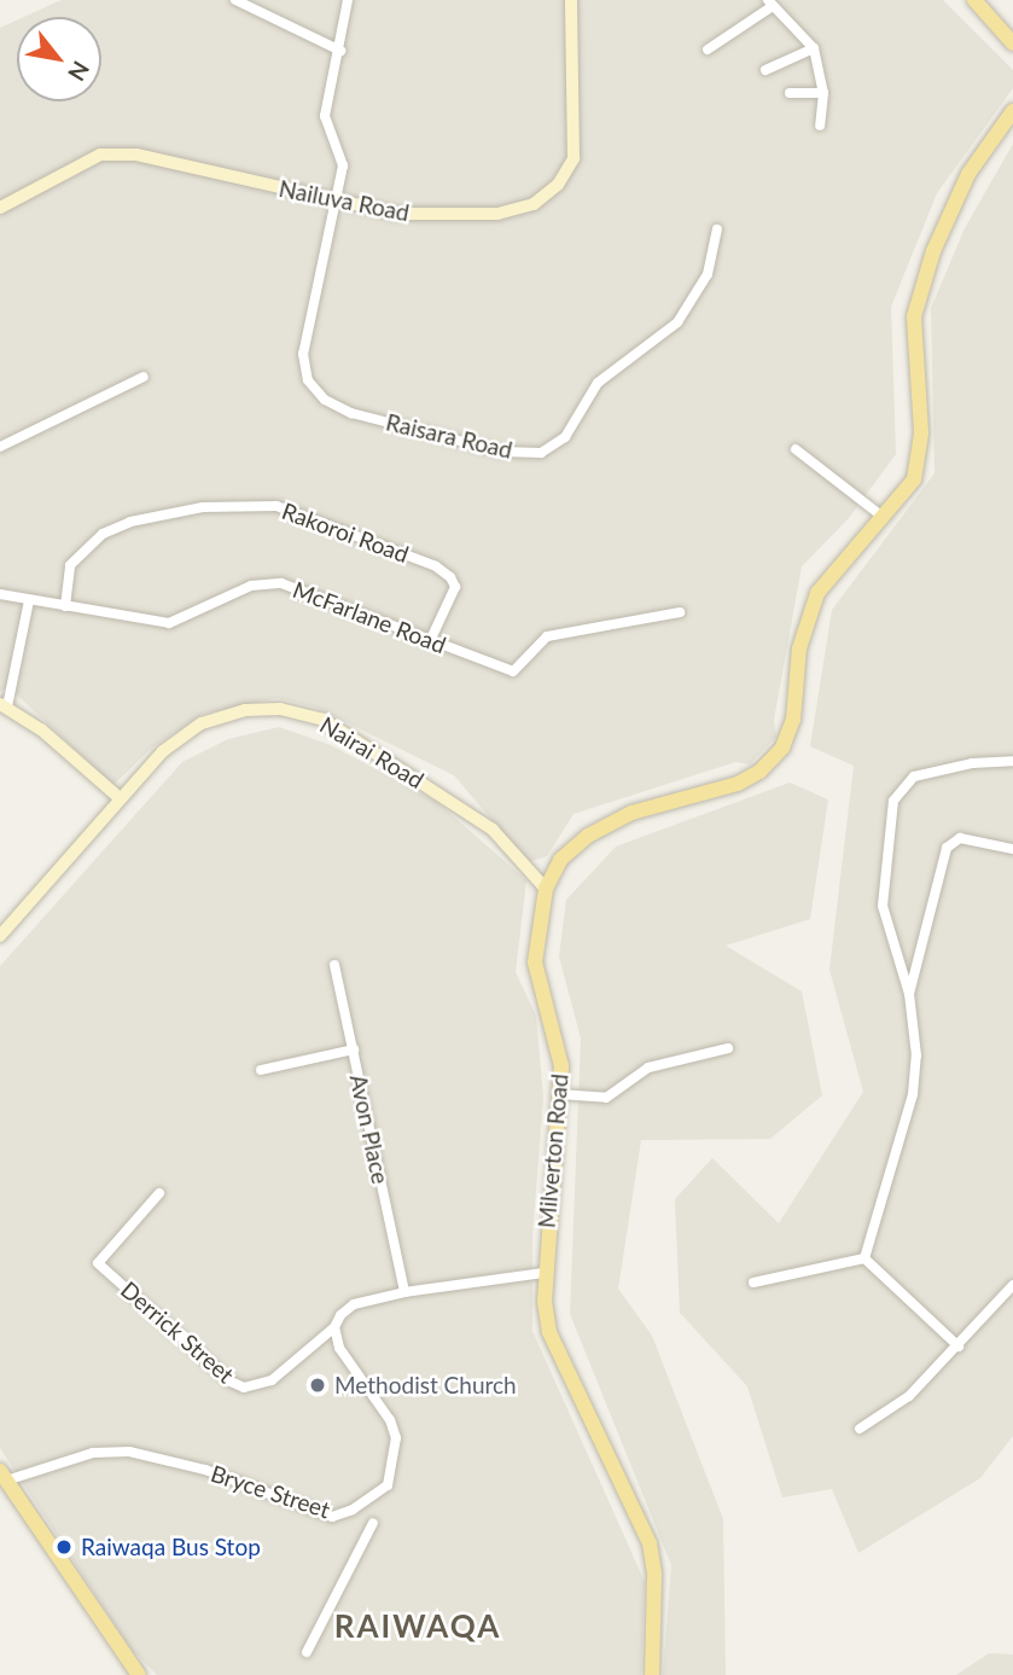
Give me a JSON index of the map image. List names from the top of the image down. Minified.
{"streets":{"main road":["Milverton Road"],"street":["Nailuva Road","Raisara Road","Rakoroi Road","McFarlane Road","Nairai Road","Avon Place","Derrick Street","Bryce Street"]},"crossings":[["Nailuva Road","Raisara Road"],["Rakoroi Road","McFarlane Road"],["Nairai Road","Milverton Road"],["Derrick Street","Bryce Street"]],"districts":["RAIWAQA"],"places":["Methodist Church","Raiwaqa Bus Stop"],"north":"bottom right"}
